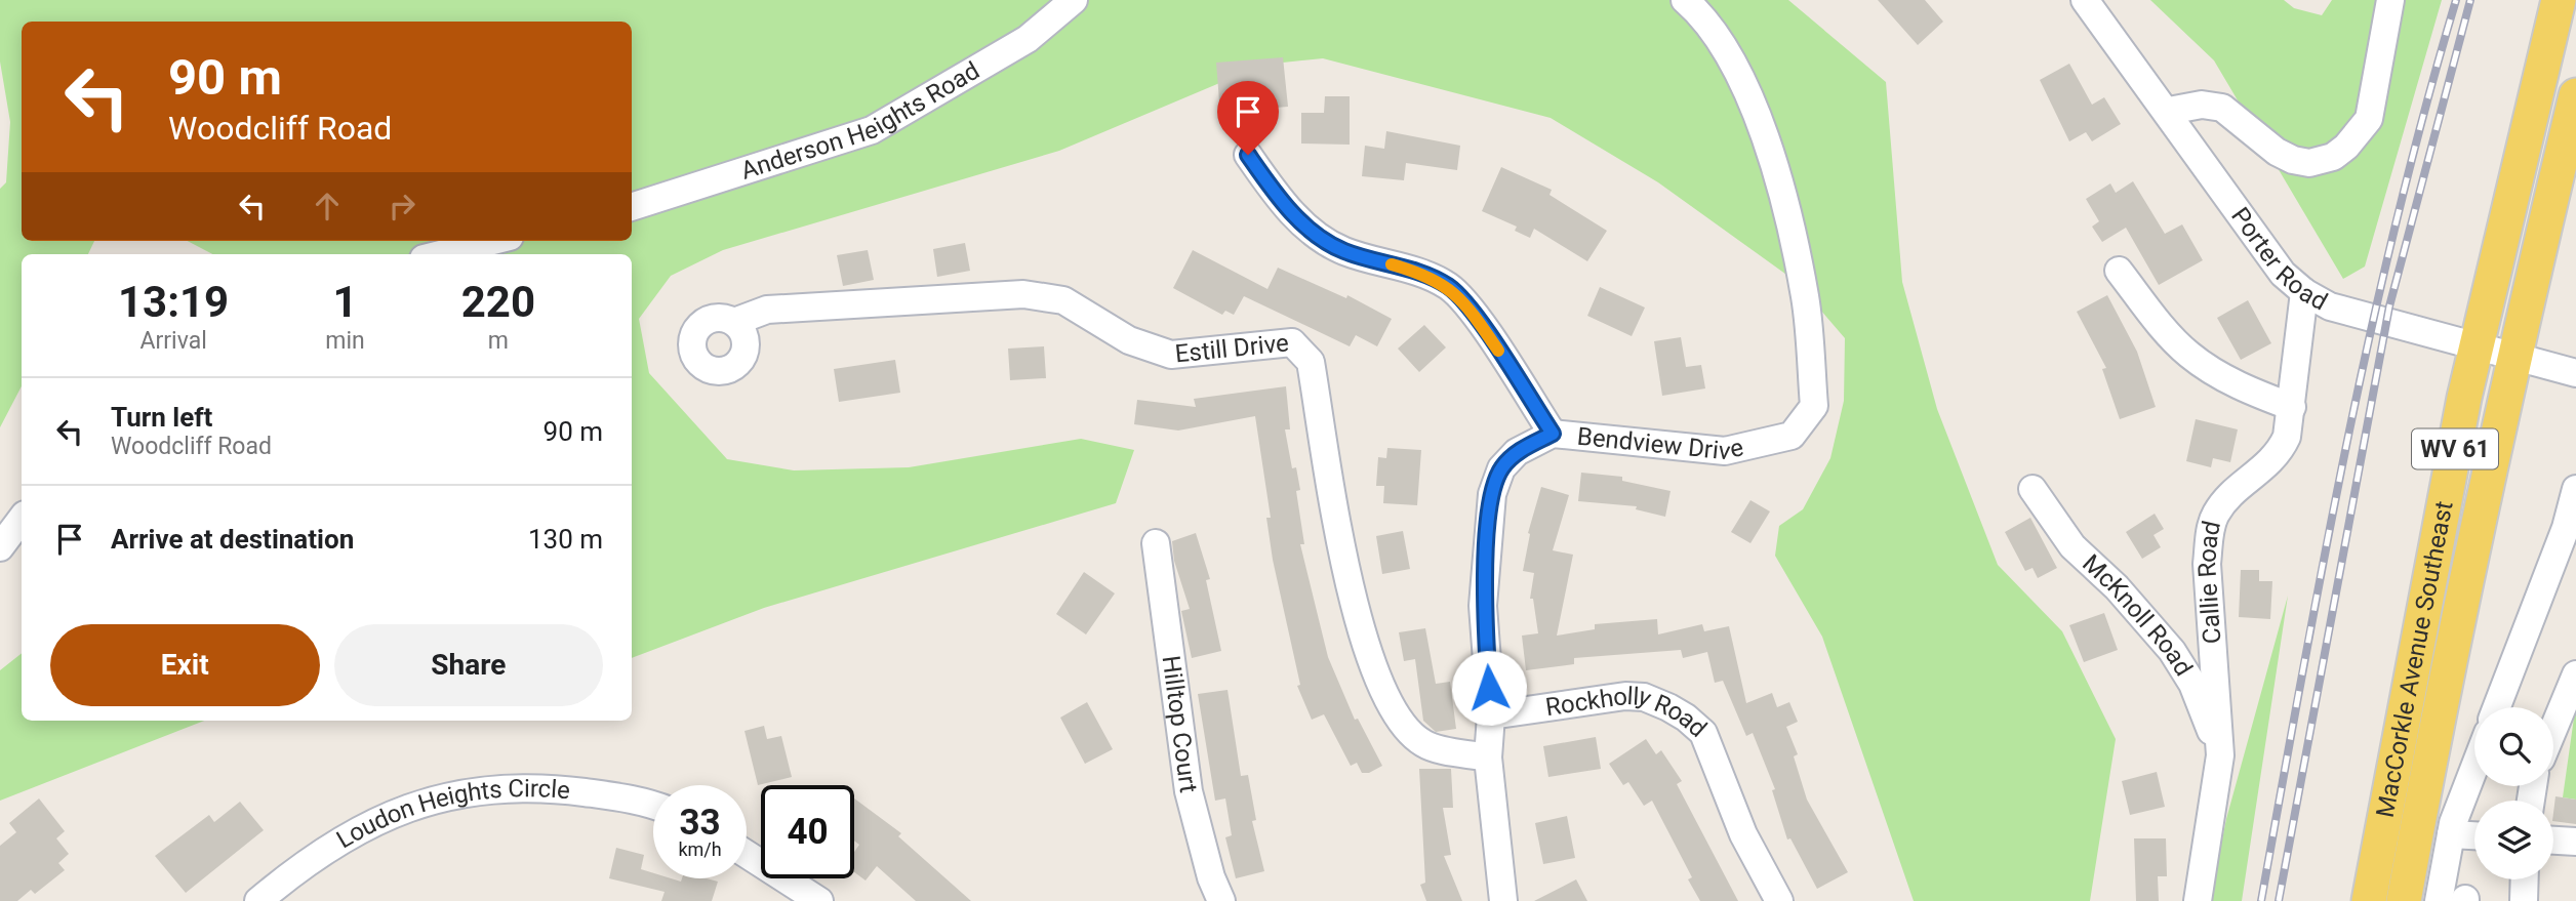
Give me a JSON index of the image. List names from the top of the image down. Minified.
{"streets":{"main road":["WV 61","MacCorkle Avenue Southeast"],"street":["Anderson Heights Road","Porter Road","Estill Drive","Bendview Drive","Callie Road","McKnoll Road","Hilltop Court","Rockholly Road","Loudon Heights Circle"]},"crossings":[["Porter Road","Callie Road"],["Porter Road","MacCorkle Avenue Southeast"],["Estill Drive","Bendview Drive"],["Bendview Drive","Rockholly Road"],["Callie Road","McKnoll Road"]],"page":{"turn":["90 m","Woodcliff Road"],"eta":["13:19","Arrival","1","min","220","m"],"list":[{"name":"Turn left","note":"Woodcliff Road","value":"90 m"},{"name":"Arrive at destination","value":"130 m"}],"buttons":["Exit","Share"],"speed":"33 km/h","limit":"40"}}
